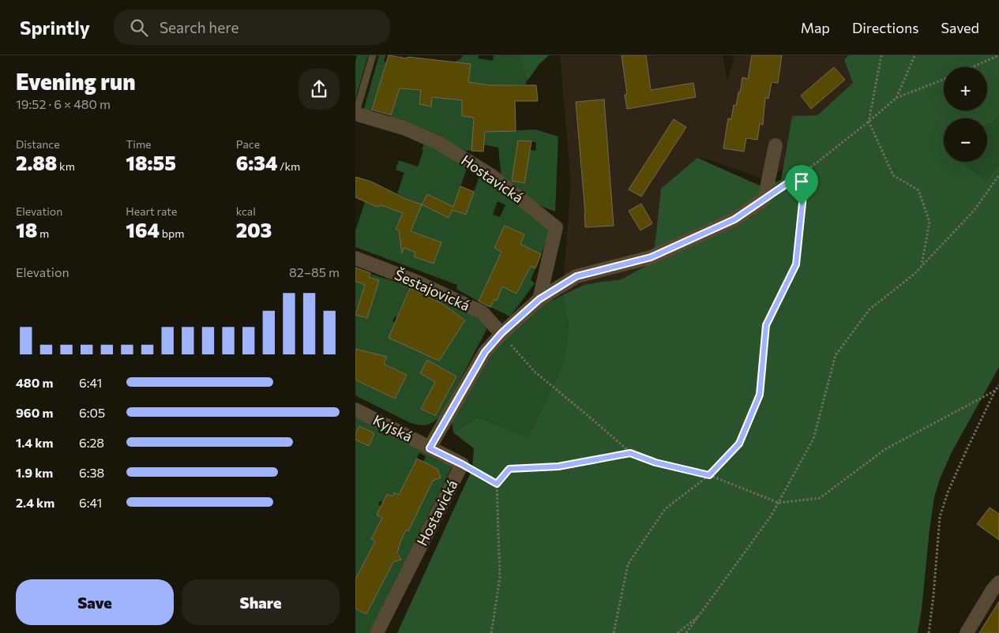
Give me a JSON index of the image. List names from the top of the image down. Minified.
{"streets":{"street":["Hostavická","Šestajovická","Kyjská"]},"crossings":[["Hostavická","Kyjská"]],"page":{"header":"Sprintly","search":"Search here","nav":["Map","Directions","Saved"],"heading":["Evening run","19:52 · 6 × 480 m"],"map_buttons":["+","−"],"stats":[["Distance","2.88 km"],["Time","18:55"],["Pace","6:34 /km"],["Elevation","18 m"],["Heart rate","164 bpm"],["kcal","203"]],"chart":["Elevation","82–85 m"],"list":[{"name":"480 m","note":"6:41"},{"name":"960 m","note":"6:05"},{"name":"1.4 km","note":"6:28"},{"name":"1.9 km","note":"6:38"},{"name":"2.4 km","note":"6:41"}],"buttons":["Save","Share"]}}
